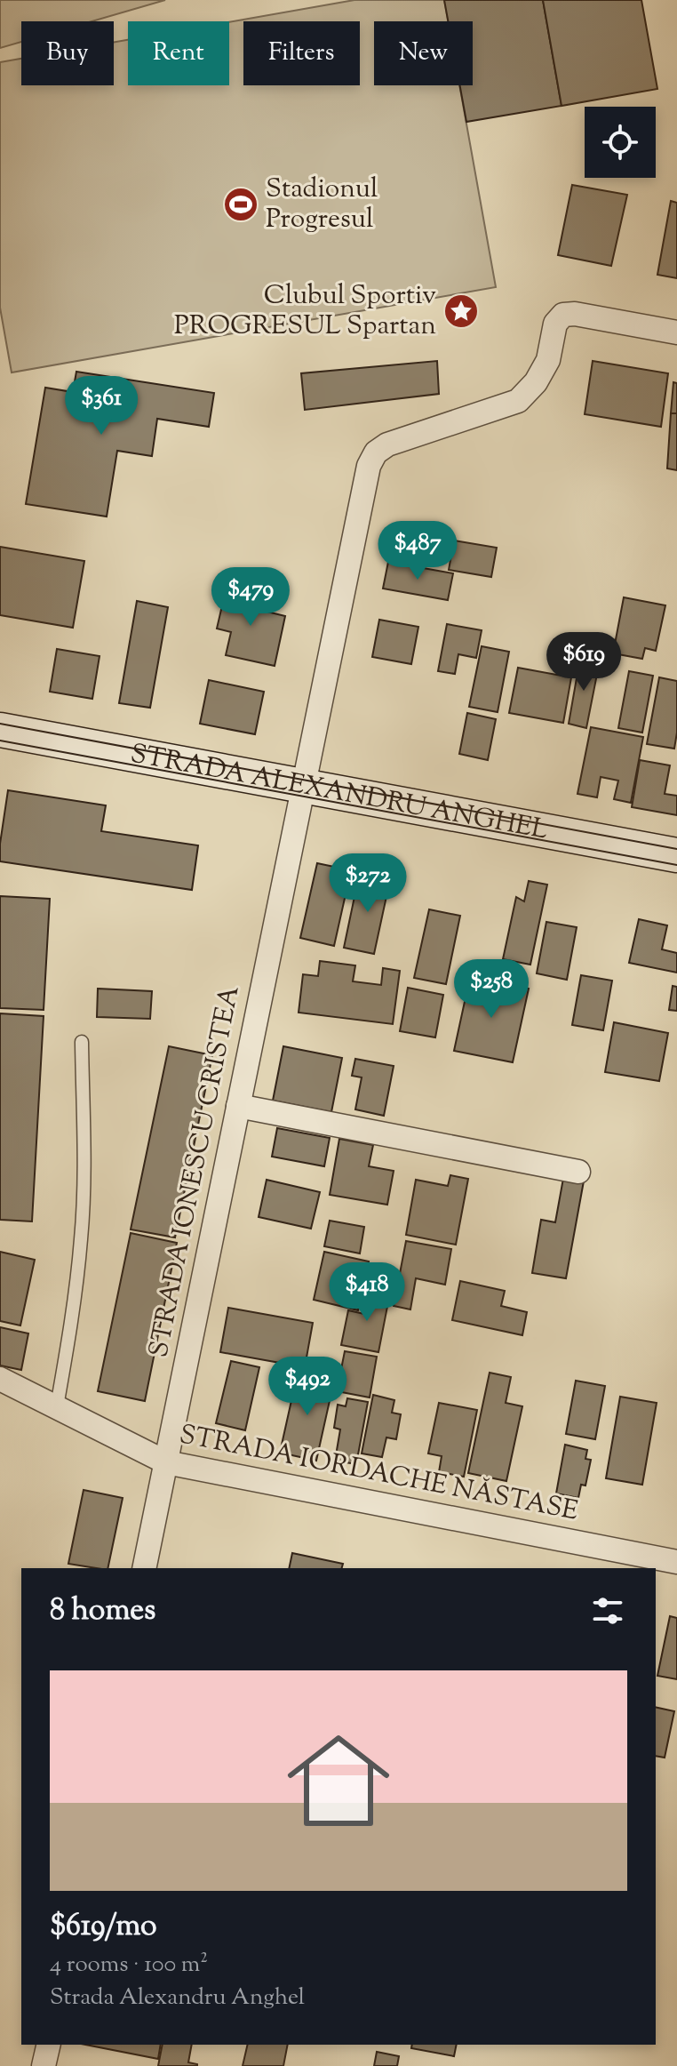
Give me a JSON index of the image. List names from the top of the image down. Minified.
{"streets":{"main road":["STRADA ALEXANDRU ANGHEL"],"street":["STRADA IONESCU CRISTEA","STRADA IORDACHE NĂSTASE"]},"crossings":[["STRADA ALEXANDRU ANGHEL","STRADA IONESCU CRISTEA"],["STRADA IONESCU CRISTEA","STRADA IORDACHE NĂSTASE"]],"places":{"sports":["Stadionul Progresul"],"place":["Clubul Sportiv PROGRESUL Spartan"]},"page":{"chip":["Buy","Rent","Filters","New"],"price":["$361","$487","$479","$619","$272","$258","$418","$492"],"heading":"8 homes","list":[{"name":"$619/mo","note":"4 rooms · 100 m² · Strada Alexandru Anghel"}]}}
